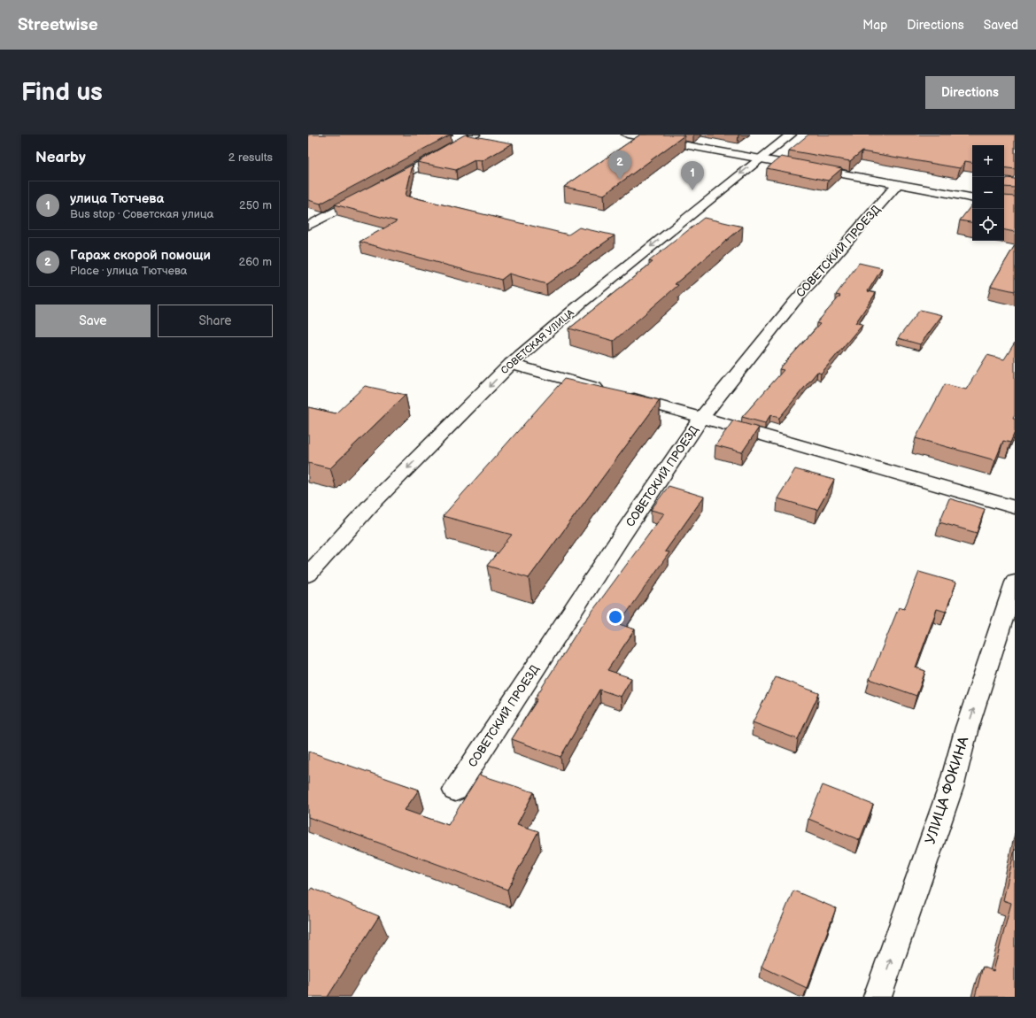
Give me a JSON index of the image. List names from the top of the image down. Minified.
{"streets":{"street":["СОВЕТСКИЙ ПРОЕЗД","СОВЕТСКАЯ УЛИЦА","УЛИЦА ФОКИНА"]},"one_way":["СОВЕТСКАЯ УЛИЦА","УЛИЦА ФОКИНА"],"page":{"header":"Streetwise","nav":["Map","Directions","Saved"],"buttons":["Directions",["Save","Share"]],"title":"Find us","heading":["Nearby","2 results"],"map_buttons":["+","−"],"pins":["2","1"],"list":[{"mark":"1","name":"улица Тютчева","note":"Bus stop · Советская улица","value":"250 m"},{"mark":"2","name":"Гараж скорой помощи","note":"Place · улица Тютчева","value":"260 m"}]}}
